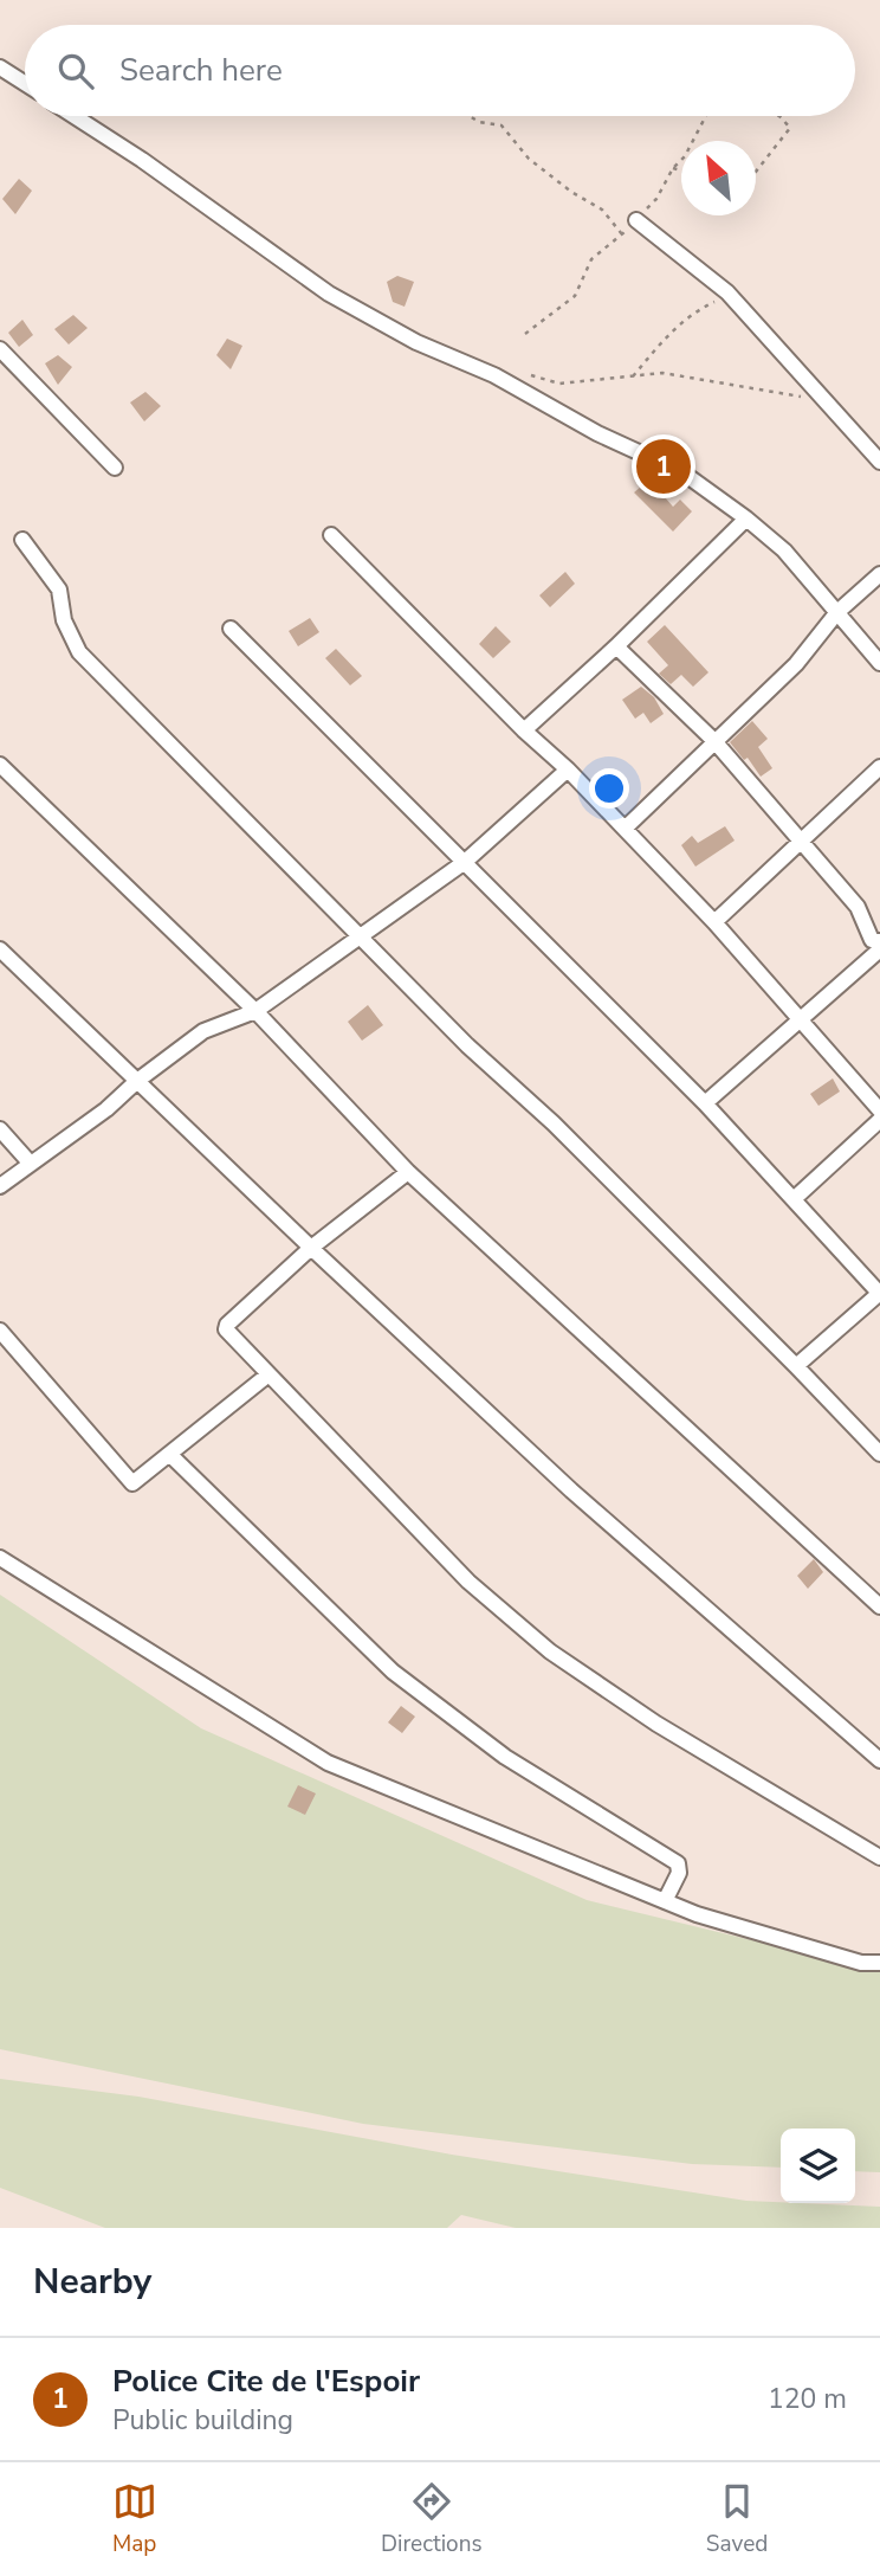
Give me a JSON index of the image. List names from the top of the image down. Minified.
{"north":"top left","page":{"search":"Search here","pins":"1","heading":"Nearby","list":[{"mark":"1","name":"Police Cite de l'Espoir","note":"Public building","value":"120 m"}],"nav":["Map","Directions","Saved"]}}
